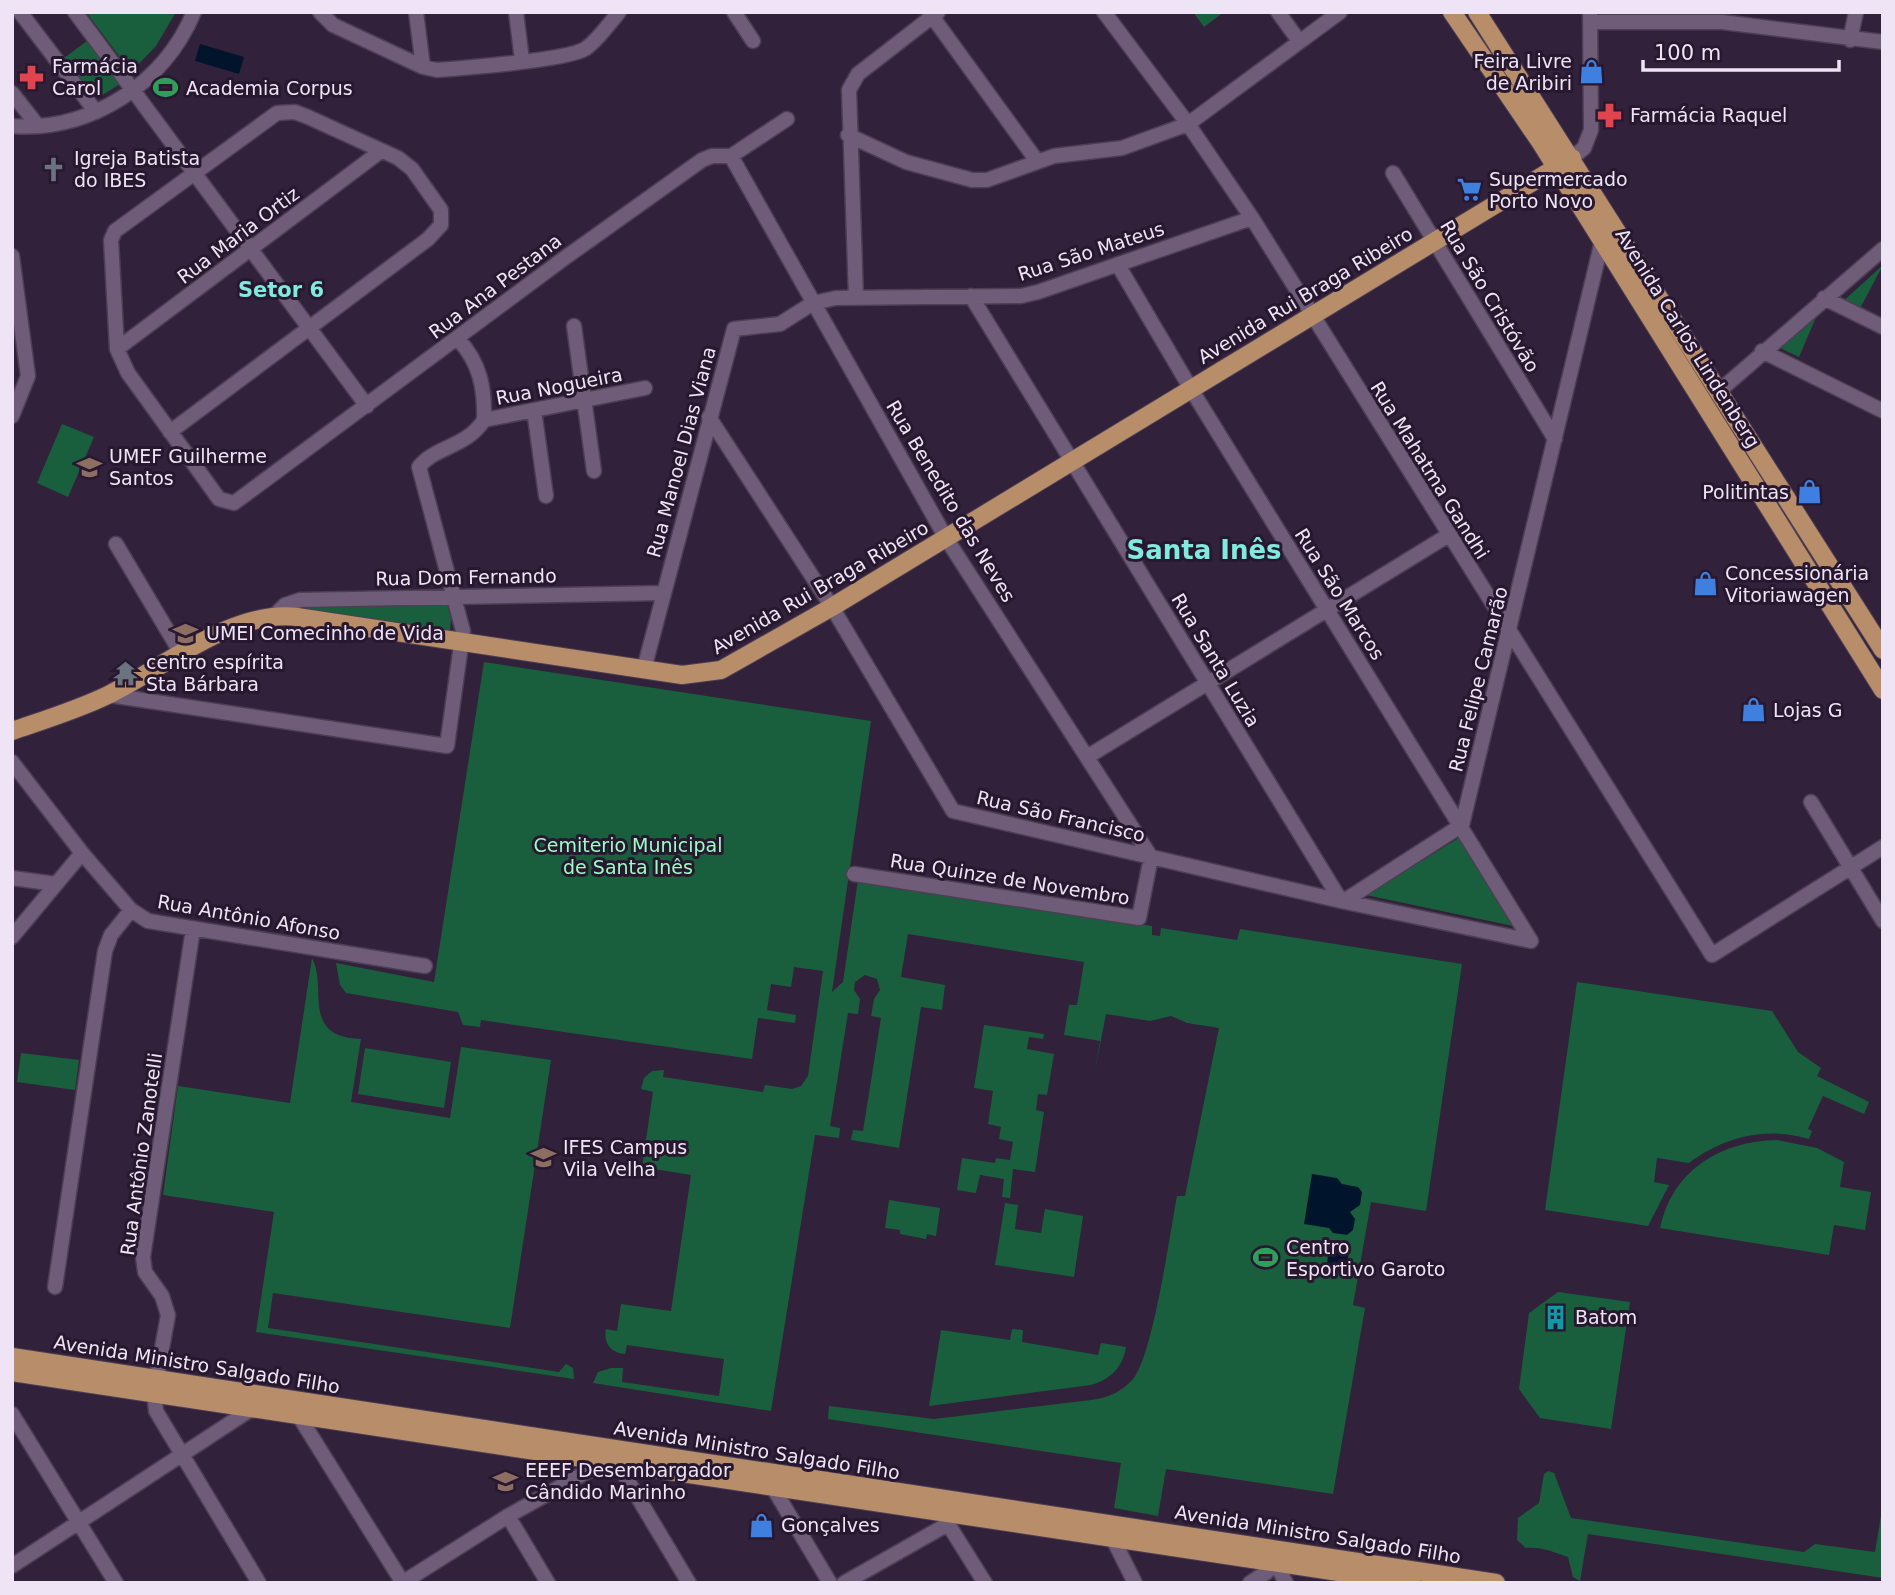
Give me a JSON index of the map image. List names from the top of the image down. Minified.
{"streets":{"main road":["Avenida Rui Braga Ribeiro","Avenida Carlos Lindenberg","Avenida Ministro Salgado Filho"],"street":["Rua Maria Ortiz","Rua São Mateus","Rua Ana Pestana","Rua São Cristóvão","Rua Nogueira","Rua Manoel Dias Viana","Rua Mahatma Gandhi","Rua Benedito das Neves","Rua Dom Fernando","Rua São Marcos","Rua Santa Luzia","Rua Felipe Camarão","Rua São Francisco","Rua Quinze de Novembro","Rua Antônio Afonso","Rua Antônio Zanotelli"]},"crossings":[["Rua São Mateus","Rua Manoel Dias Viana"],["Rua São Mateus","Rua Mahatma Gandhi"],["Rua São Mateus","Rua Benedito das Neves"],["Rua São Mateus","Rua São Marcos"],["Rua São Mateus","Rua Santa Luzia"],["Rua Ana Pestana","Rua Benedito das Neves"],["Avenida Rui Braga Ribeiro","Rua São Cristóvão"],["Avenida Rui Braga Ribeiro","Avenida Carlos Lindenberg"],["Avenida Rui Braga Ribeiro","Rua Manoel Dias Viana"],["Avenida Rui Braga Ribeiro","Rua Mahatma Gandhi"],["Avenida Rui Braga Ribeiro","Rua Benedito das Neves"],["Avenida Rui Braga Ribeiro","Rua Dom Fernando"],["Avenida Rui Braga Ribeiro","Rua São Marcos"],["Avenida Rui Braga Ribeiro","Rua Santa Luzia"],["Avenida Rui Braga Ribeiro","Rua São Francisco"],["Rua São Cristóvão","Rua Felipe Camarão"],["Avenida Carlos Lindenberg","Rua Felipe Camarão"],["Rua Nogueira","Rua Dom Fernando"],["Rua Manoel Dias Viana","Rua Benedito das Neves"],["Rua Manoel Dias Viana","Rua Dom Fernando"],["Rua Manoel Dias Viana","Rua São Francisco"],["Rua Mahatma Gandhi","Rua Felipe Camarão"],["Rua Benedito das Neves","Rua São Francisco"],["Rua Benedito das Neves","Rua Quinze de Novembro"],["Rua São Marcos","Rua Felipe Camarão"],["Rua São Marcos","Rua São Francisco"],["Rua Santa Luzia","Rua São Francisco"],["Rua São Francisco","Rua Quinze de Novembro"],["Rua Antônio Afonso","Rua Antônio Zanotelli"],["Rua Antônio Zanotelli","Avenida Ministro Salgado Filho"]],"districts":["Setor 6","Santa Inês"],"parks":["Cemiterio Municipal de Santa Inês"],"places":{"shop":["Feira Livre de Aribiri","Politintas","Concessionária Vitoriawagen","Lojas G","Gonçalves"],"pharmacy":["Farmácia Carol","Farmácia Raquel"],"sports":["Academia Corpus","Centro Esportivo Garoto"],"church":["Igreja Batista do IBES"],"supermarket":["Supermercado Porto Novo"],"school or university":["UMEF Guilherme Santos","UMEI Comecinho de Vida","IFES Campus Vila Velha","EEEF Desembargador Cândido Marinho"],"temple":["centro espírita Sta Bárbara"],"building":["Batom"]},"scale_bar":"100 m"}
